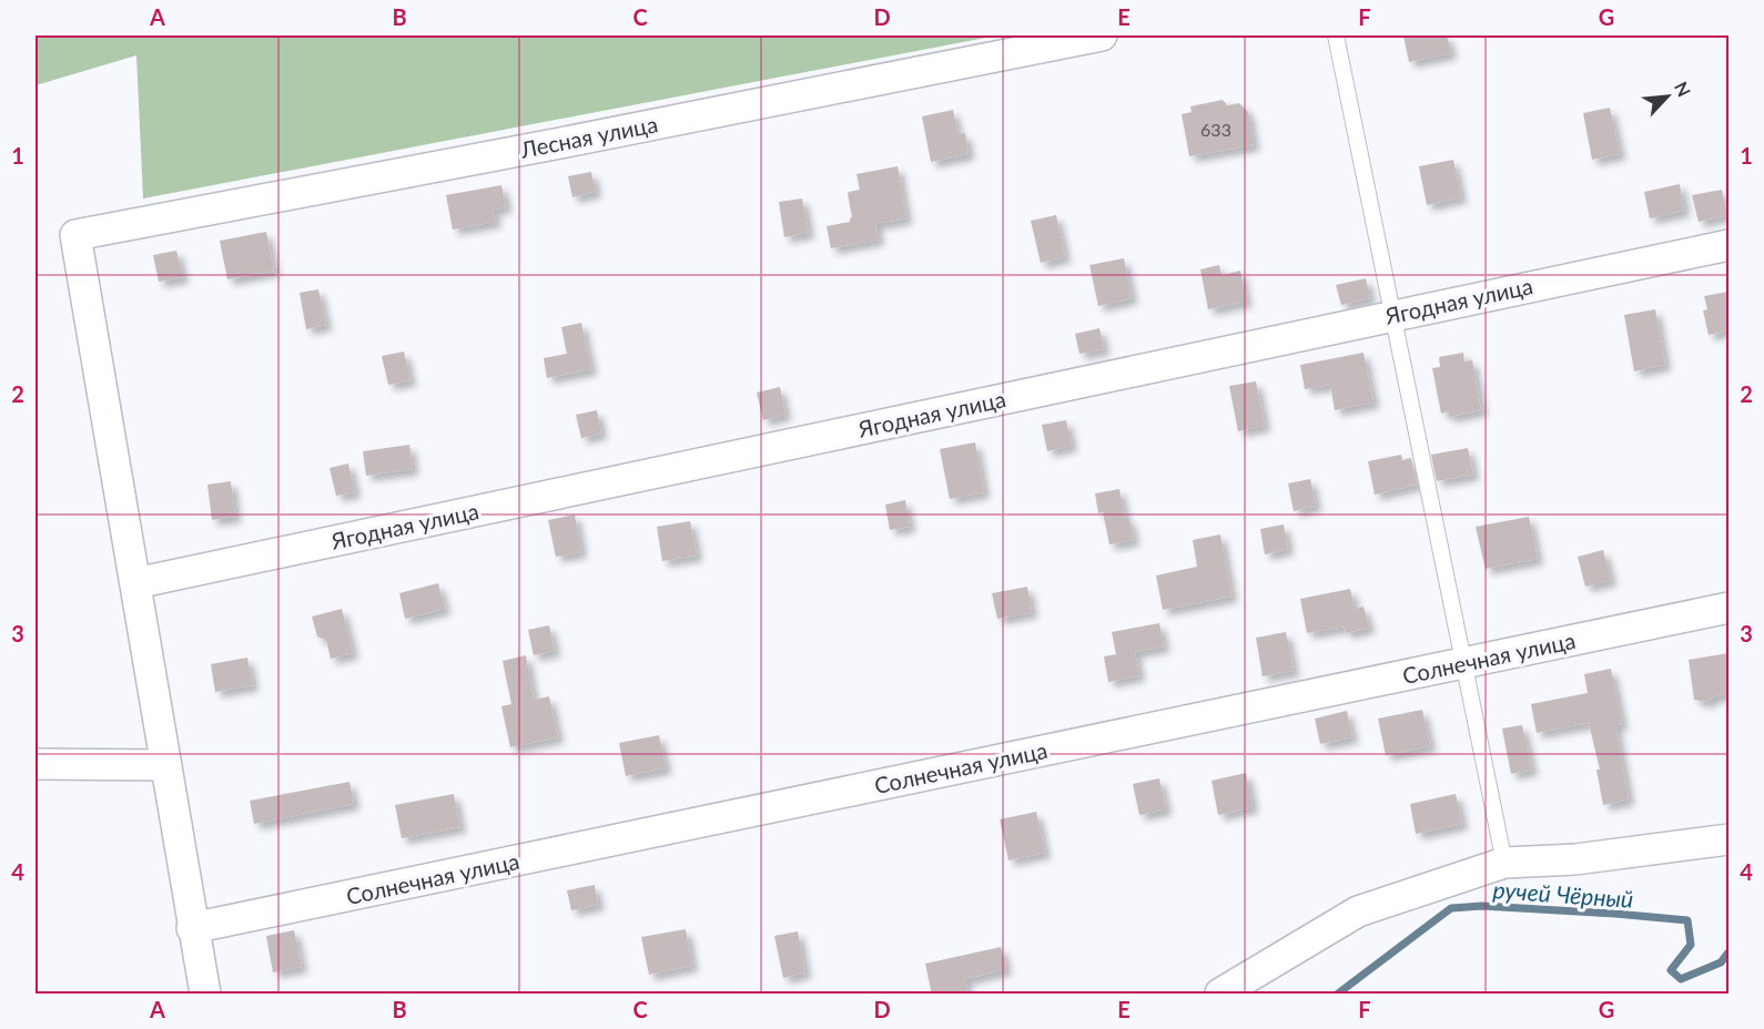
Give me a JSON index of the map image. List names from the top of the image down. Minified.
{"streets":{"street":["Лесная улица","Ягодная улица","Солнечная улица"]},"crossings":[["Лесная улица","Ягодная улица"]],"water":["ручей Чёрный"],"house_numbers":["633"],"north":"top right","grid":{"columns":["A","B","C","D","E","F","G"],"rows":["1","2","3","4"]}}
